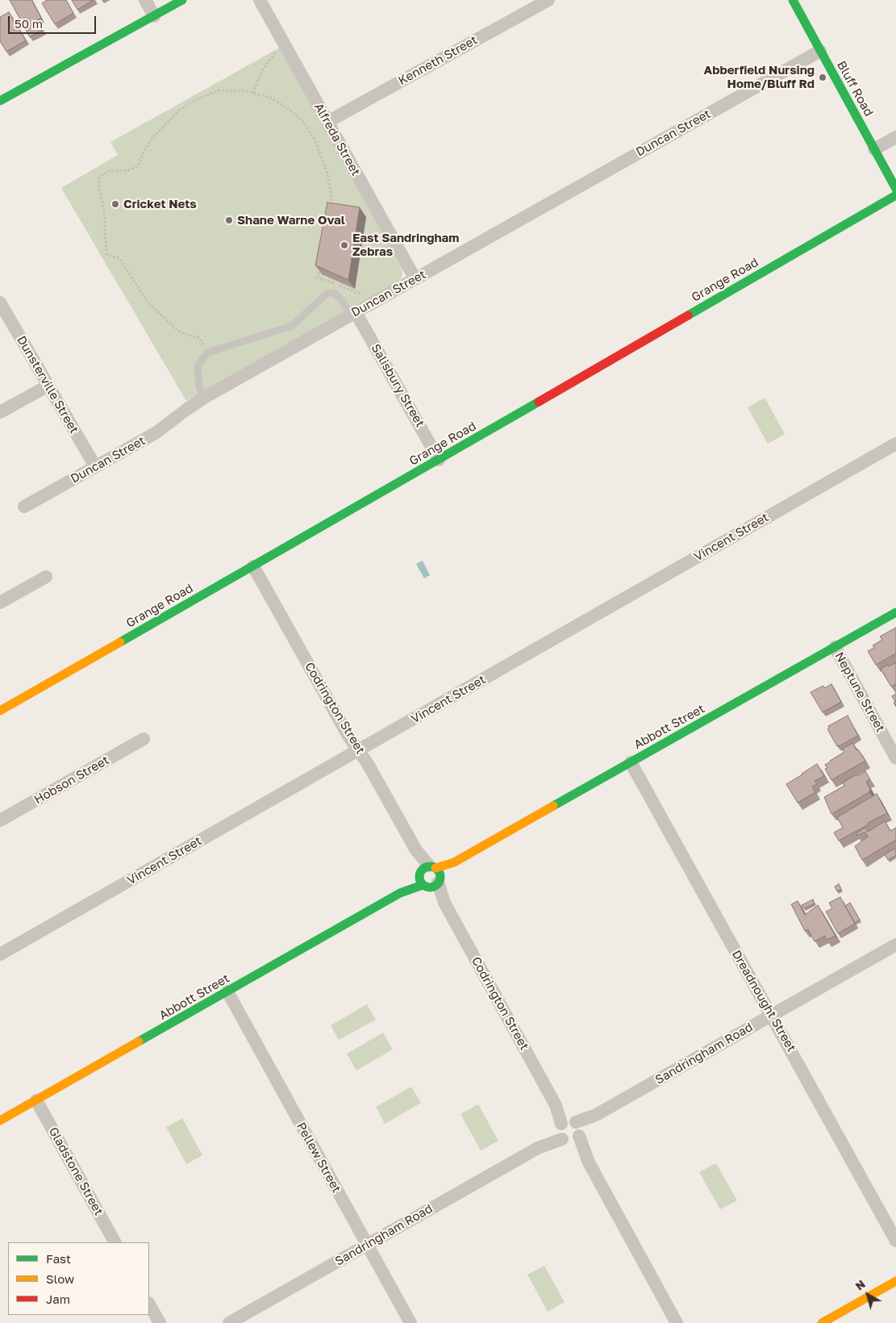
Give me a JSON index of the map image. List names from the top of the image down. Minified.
{"streets":{"street":["Kenneth Street","Bluff Road","Duncan Street","Alfreda Street","Grange Road","Dunsterville Street","Salisbury Street","Vincent Street","Neptune Street","Codrington Street","Abbott Street","Hobson Street","Dreadnought Street","Sandringham Road","Pellew Street","Gladstone Street"]},"crossings":[["Kenneth Street","Alfreda Street"],["Bluff Road","Duncan Street"],["Duncan Street","Alfreda Street"],["Duncan Street","Dunsterville Street"],["Duncan Street","Salisbury Street"],["Grange Road","Salisbury Street"],["Grange Road","Codrington Street"],["Vincent Street","Codrington Street"],["Neptune Street","Abbott Street"],["Codrington Street","Abbott Street"],["Codrington Street","Sandringham Road"],["Abbott Street","Dreadnought Street"],["Abbott Street","Pellew Street"],["Abbott Street","Gladstone Street"],["Dreadnought Street","Sandringham Road"],["Sandringham Road","Pellew Street"]],"places":["Abberfield Nursing Home/Bluff Rd","Cricket Nets","Shane Warne Oval","East Sandringham Zebras"],"legend":["Fast","Slow","Jam"],"scale_bar":"50 m","north":"top left"}
